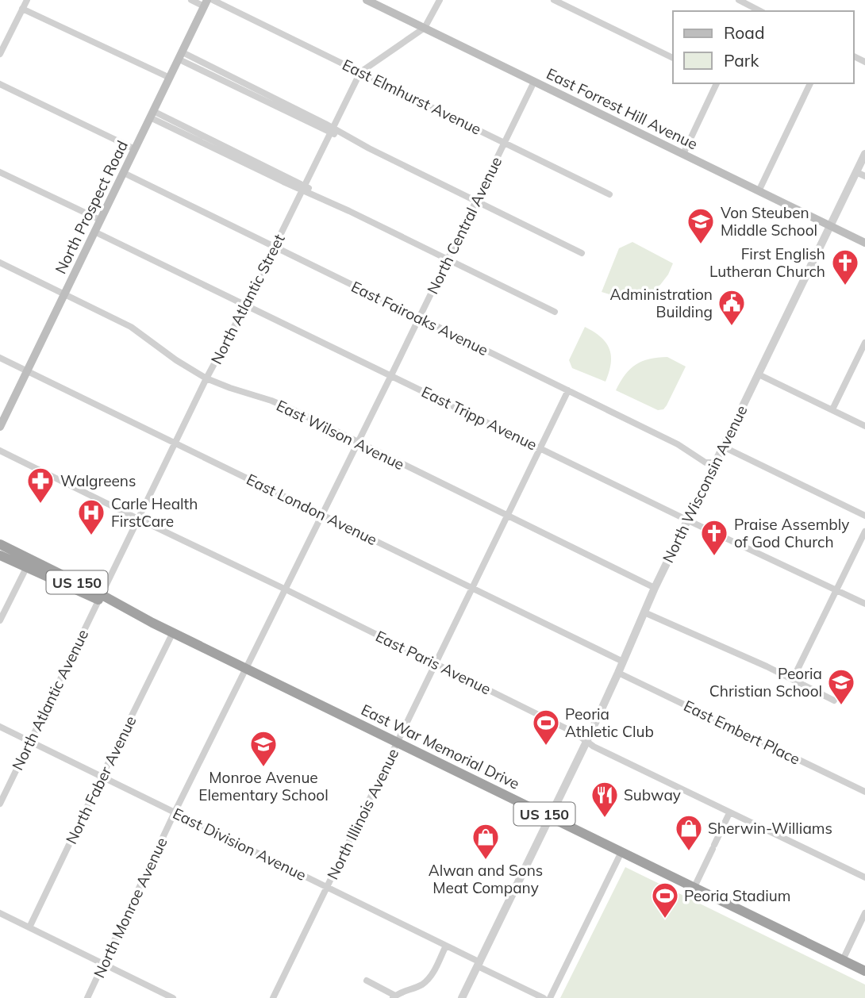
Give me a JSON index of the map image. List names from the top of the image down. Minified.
{"streets":{"highway":["US 150","East War Memorial Drive"],"main road":["East Forrest Hill Avenue","North Prospect Road"],"street":["East Elmhurst Avenue","North Central Avenue","North Atlantic Street","East Fairoaks Avenue","East Tripp Avenue","East Wilson Avenue","North Wisconsin Avenue","East London Avenue","East Paris Avenue","North Atlantic Avenue","East Embert Place","North Faber Avenue","North Illinois Avenue","East Division Avenue","North Monroe Avenue"]},"crossings":[["East Elmhurst Avenue","North Central Avenue"],["East Elmhurst Avenue","North Atlantic Street"],["East Forrest Hill Avenue","North Central Avenue"],["East Forrest Hill Avenue","North Atlantic Street"],["East Forrest Hill Avenue","North Wisconsin Avenue"],["North Prospect Road","East Fairoaks Avenue"],["North Prospect Road","East Tripp Avenue"],["North Prospect Road","East Wilson Avenue"],["North Prospect Road","East London Avenue"],["North Central Avenue","East Fairoaks Avenue"],["North Central Avenue","East Tripp Avenue"],["North Central Avenue","East Wilson Avenue"],["North Central Avenue","East London Avenue"],["North Central Avenue","East Paris Avenue"],["North Central Avenue","East War Memorial Drive"],["North Central Avenue","North Monroe Avenue"],["North Atlantic Street","East Fairoaks Avenue"],["North Atlantic Street","East Tripp Avenue"],["North Atlantic Street","East Wilson Avenue"],["North Atlantic Street","East London Avenue"],["North Atlantic Street","East Paris Avenue"],["North Atlantic Street","North Atlantic Avenue"],["North Atlantic Street","East War Memorial Drive"],["East Fairoaks Avenue","North Wisconsin Avenue"],["East Fairoaks Avenue","North Illinois Avenue"],["East Tripp Avenue","North Wisconsin Avenue"],["East Tripp Avenue","North Illinois Avenue"],["East Wilson Avenue","North Wisconsin Avenue"],["East Wilson Avenue","North Illinois Avenue"],["North Wisconsin Avenue","East London Avenue"],["North Wisconsin Avenue","East Paris Avenue"],["North Wisconsin Avenue","East Embert Place"],["North Wisconsin Avenue","East War Memorial Drive"],["North Wisconsin Avenue","East Division Avenue"],["East London Avenue","North Illinois Avenue"],["East Paris Avenue","North Illinois Avenue"],["North Atlantic Avenue","East War Memorial Drive"],["North Atlantic Avenue","East Division Avenue"],["East War Memorial Drive","North Faber Avenue"],["East War Memorial Drive","North Illinois Avenue"],["East War Memorial Drive","North Monroe Avenue"],["North Faber Avenue","East Division Avenue"],["North Illinois Avenue","East Division Avenue"],["East Division Avenue","North Monroe Avenue"]],"places":{"school or university":["Von Steuben Middle School","Peoria Christian School","Monroe Avenue Elementary School"],"church":["First English Lutheran Church","Praise Assembly of God Church"],"public building":["Administration Building"],"pharmacy":["Walgreens"],"hospital":["Carle Health FirstCare"],"sports":["Peoria Athletic Club","Peoria Stadium"],"restaurant":["Subway"],"shop":["Sherwin-Williams","Alwan and Sons Meat Company"]},"legend":["Road","Park"]}
